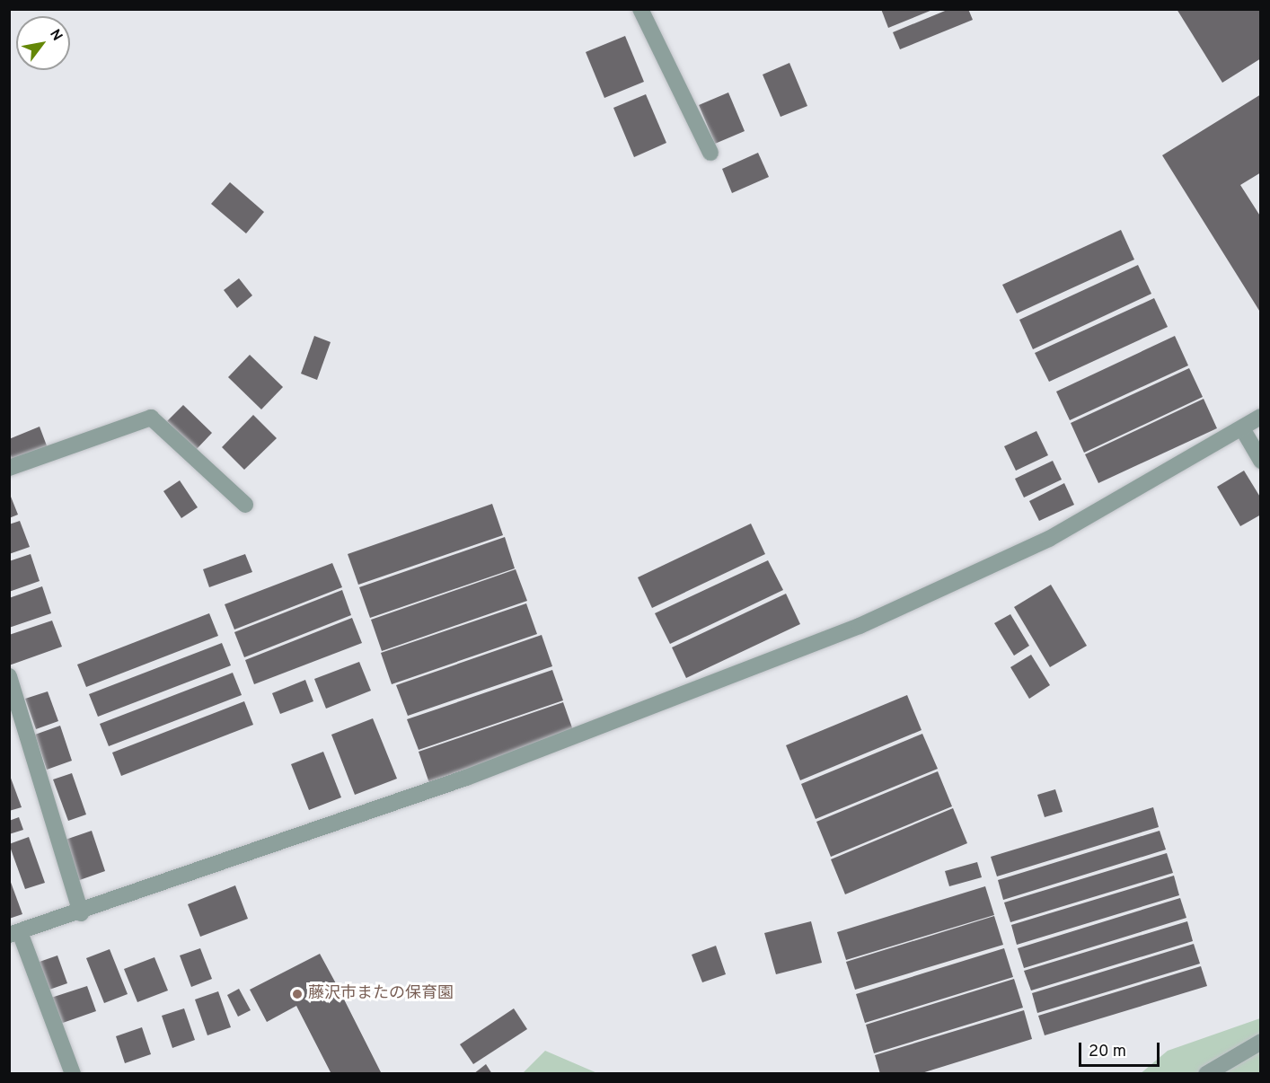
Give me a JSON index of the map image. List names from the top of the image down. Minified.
{"places":["藤沢市またの保育園"],"scale_bar":"20 m","north":"top right"}
